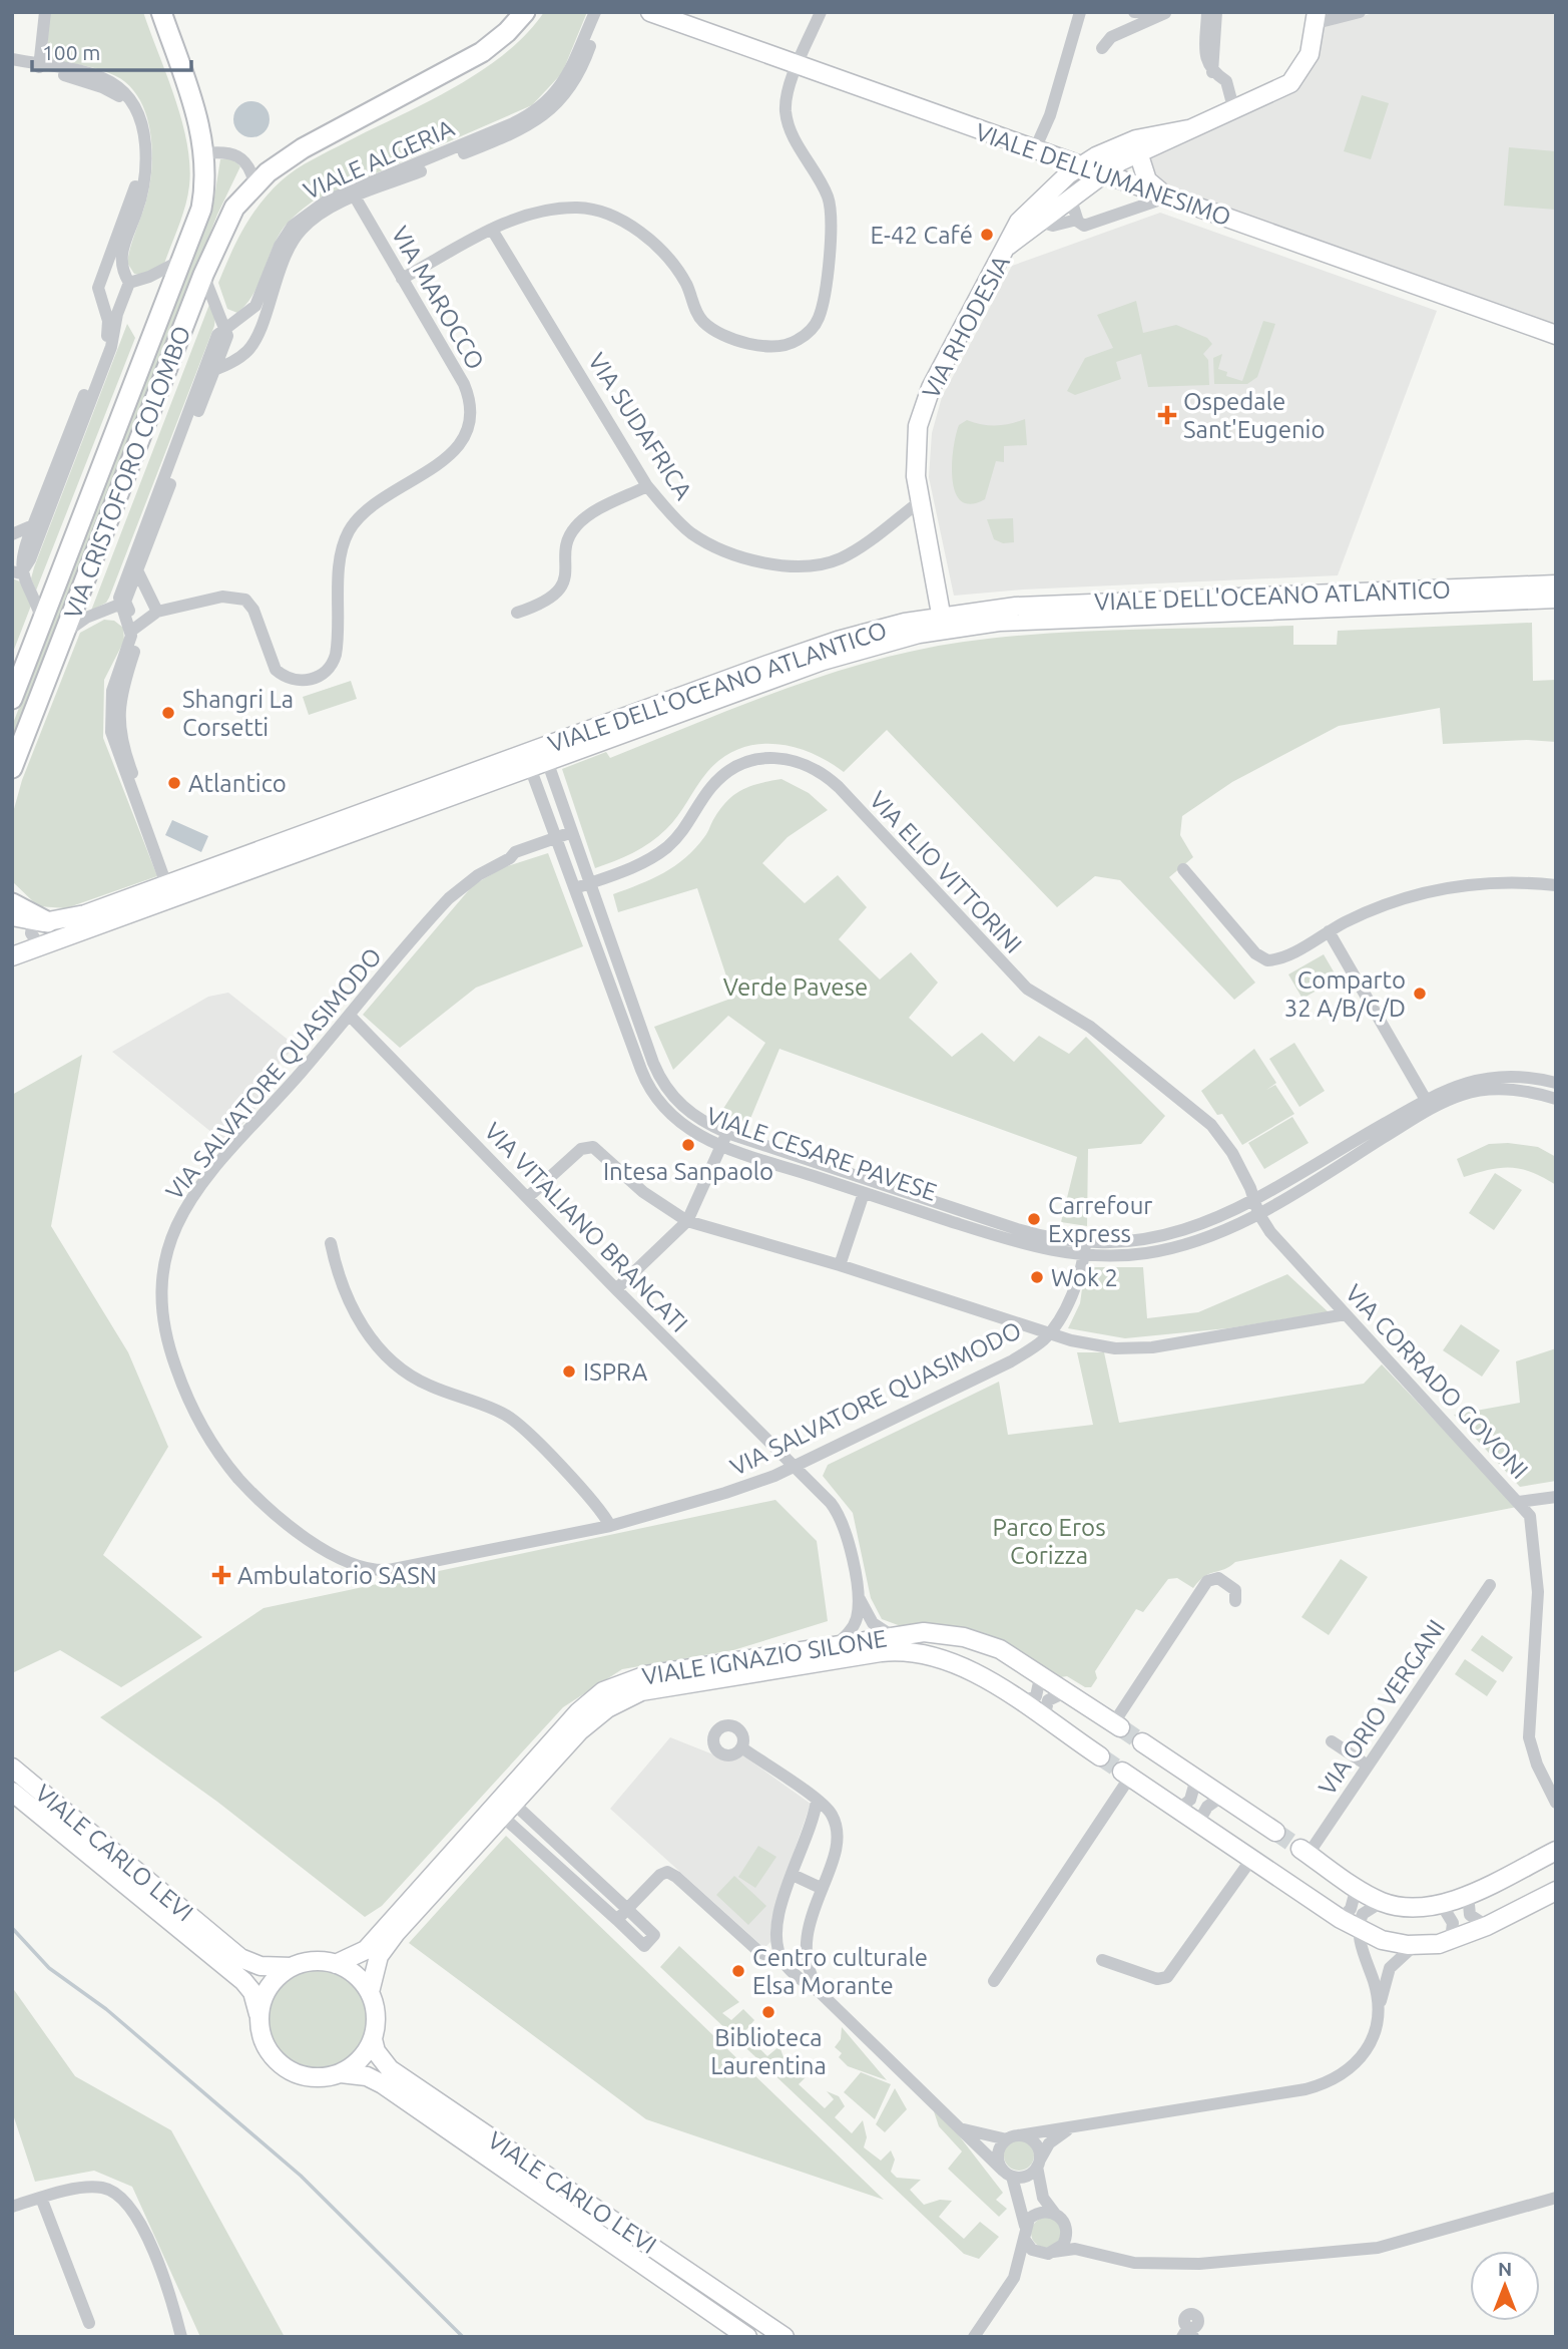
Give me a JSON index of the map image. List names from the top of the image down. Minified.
{"streets":{"main road":["VIA CRISTOFORO COLOMBO"],"street":["VIALE ALGERIA","VIALE DELL'UMANESIMO","VIA MAROCCO","VIA RHODESIA","VIA SUDAFRICA","VIALE DELL'OCEANO ATLANTICO","VIA ELIO VITTORINI","VIA SALVATORE QUASIMODO","VIALE CESARE PAVESE","VIA VITALIANO BRANCATI","VIA CORRADO GOVONI","VIALE IGNAZIO SILONE","VIA ORIO VERGANI","VIALE CARLO LEVI"]},"crossings":[["VIALE ALGERIA","VIA MAROCCO"],["VIA RHODESIA","VIA SUDAFRICA"],["VIA RHODESIA","VIALE DELL'OCEANO ATLANTICO"],["VIALE DELL'OCEANO ATLANTICO","VIALE CESARE PAVESE"],["VIA ELIO VITTORINI","VIALE CESARE PAVESE"],["VIA SALVATORE QUASIMODO","VIALE CESARE PAVESE"],["VIA SALVATORE QUASIMODO","VIA VITALIANO BRANCATI"],["VIALE CESARE PAVESE","VIA CORRADO GOVONI"],["VIALE IGNAZIO SILONE","VIALE CARLO LEVI"]],"parks":["Verde Pavese","Parco Eros Corizza"],"places":{"other":["E-42 Café","Shangri La Corsetti","Atlantico","Comparto 32 A/B/C/D","Intesa Sanpaolo","Carrefour Express","Wok 2","ISPRA","Centro culturale Elsa Morante","Biblioteca Laurentina"],"health":["Ospedale Sant'Eugenio","Ambulatorio SASN"]},"scale_bar":"100 m","north":"top"}
